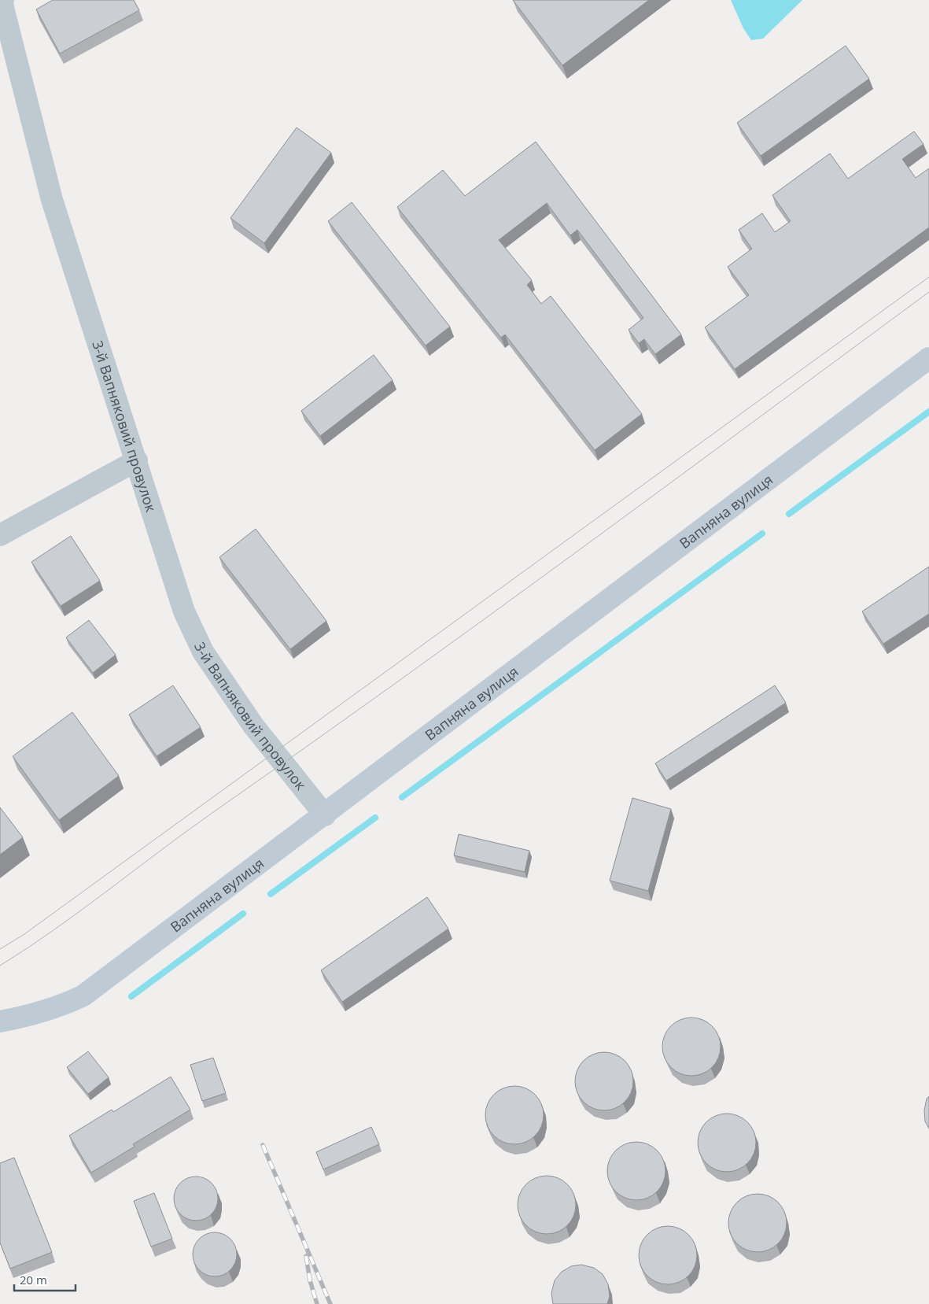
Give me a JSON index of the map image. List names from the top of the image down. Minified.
{"streets":{"street":["3-й Вапняковий провулок","Вапняна вулиця"]},"crossings":[["3-й Вапняковий провулок","Вапняна вулиця"]],"scale_bar":"20 m"}
